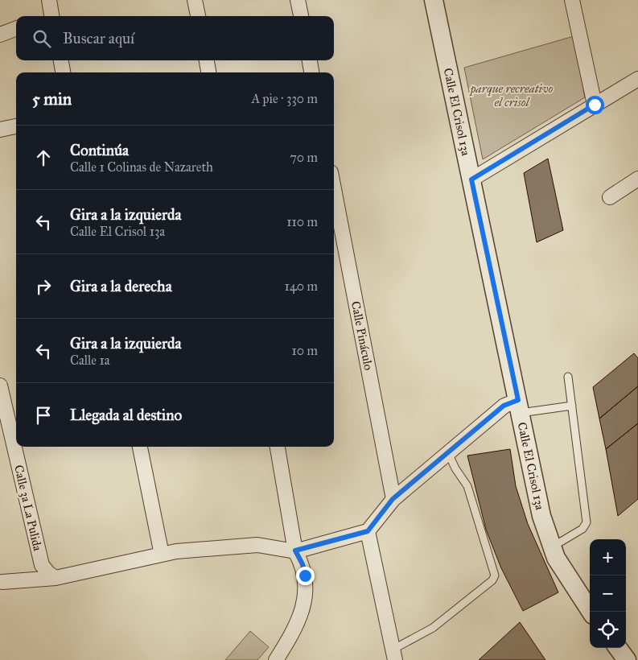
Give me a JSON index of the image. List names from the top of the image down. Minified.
{"streets":{"street":["Calle El Crisol 13a","Calle Pináculo","Calle 3a La Pulida"]},"parks":["parque recreativo el crisol"],"page":{"search":"Buscar aquí","heading":["5 min","A pie · 330 m"],"list":[["Continúa","Calle 1 Colinas de Nazareth","70 m"],["Gira a la izquierda","Calle El Crisol 13a","110 m"],["Gira a la derecha","140 m"],["Gira a la izquierda","Calle 1a","10 m"],"Llegada al destino"],"map_buttons":["+","−"]}}
